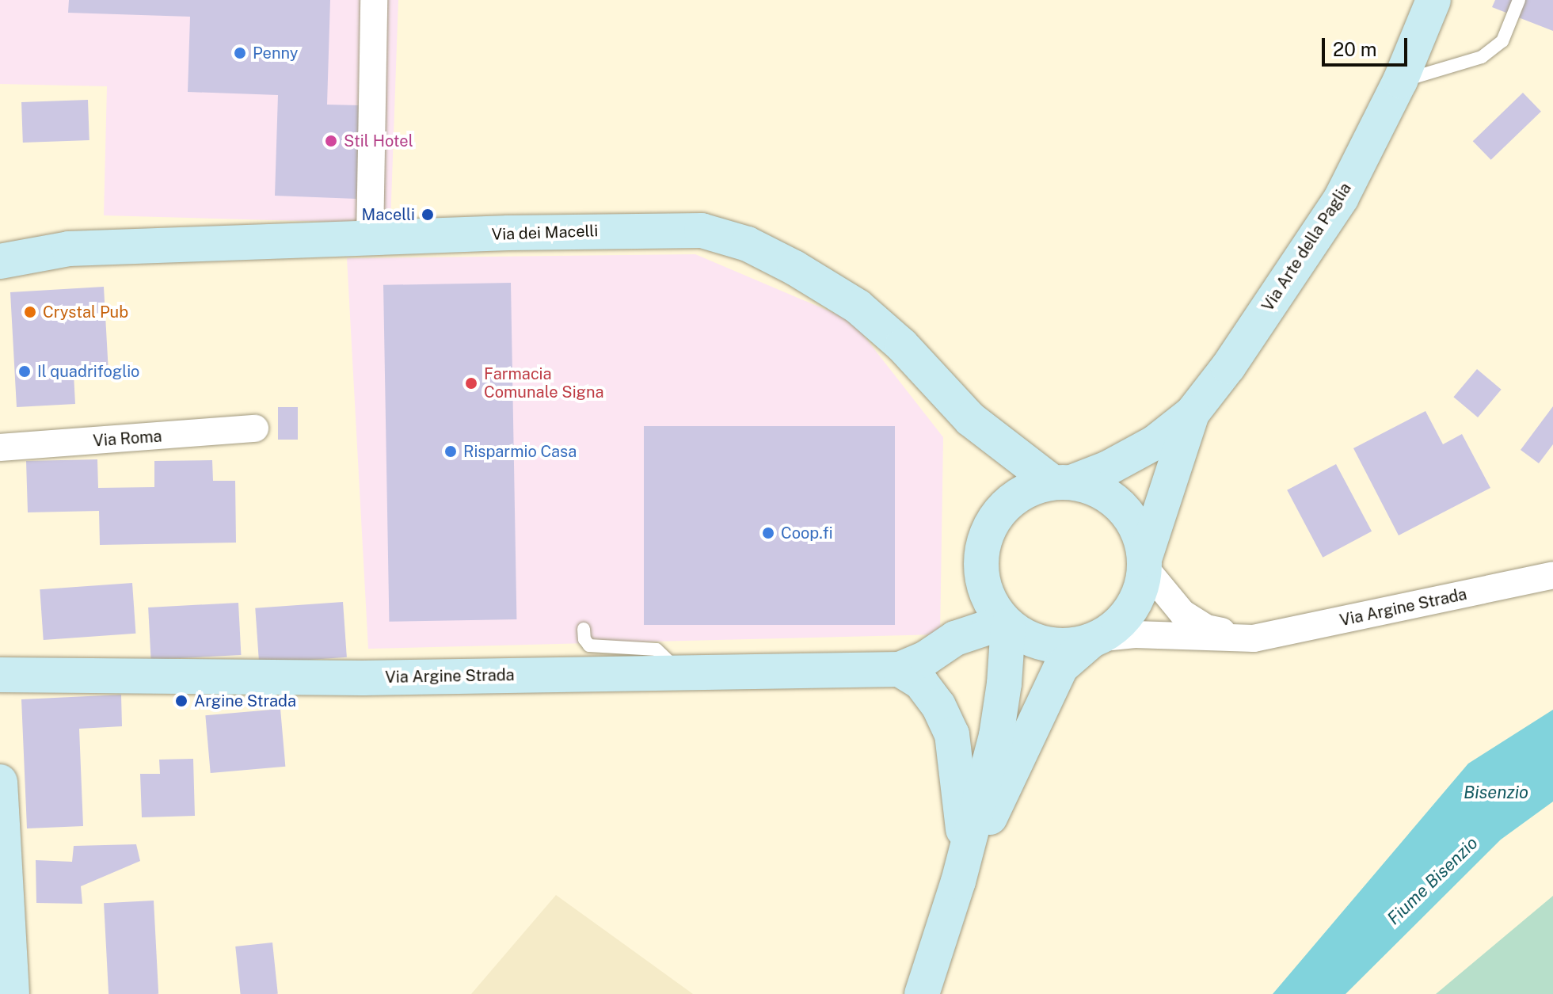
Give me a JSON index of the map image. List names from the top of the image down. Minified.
{"streets":{"main road":["Via dei Macelli","Via Arte della Paglia","Via Argine Strada"],"street":["Via Roma"]},"crossings":[["Via dei Macelli","Via Argine Strada"]],"water":["Bisenzio","Fiume Bisenzio"],"places":["Penny","Stil Hotel","Macelli","Crystal Pub","Il quadrifoglio","Farmacia Comunale Signa","Risparmio Casa","Coop.fi","Argine Strada"],"scale_bar":"20 m"}
